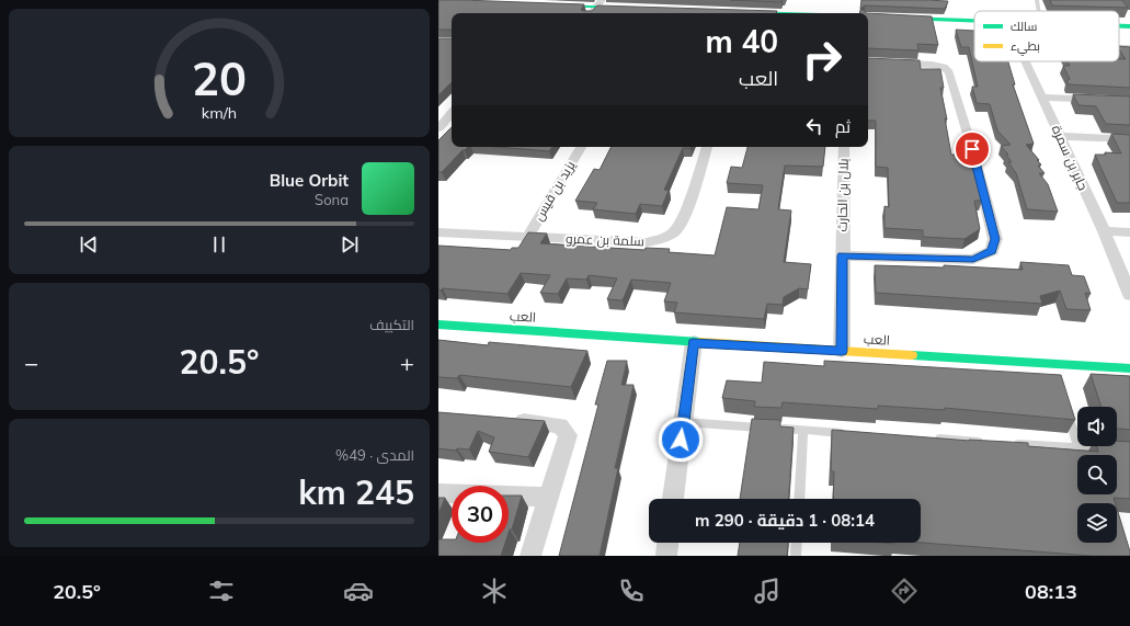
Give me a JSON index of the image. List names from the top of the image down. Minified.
{"streets":{"street":["جابر بن سمرة","يزيد بن قيس","بلال بن الحارث","سلمة بن عمرو","العب"]},"crossings":[["يزيد بن قيس","سلمة بن عمرو"],["بلال بن الحارث","العب"]],"legend":["سالك","بطيء"],"page":{"turn":["40 m","العب"],"then":"ثم","song":["Blue Orbit","Sona"],"tile":["التكييف",["المدى · 49%","245 km"]],"heat":["−","20.5°","+"],"limit":"30","trip":"08:14 · 1 دقيقة · 290 m","tabs":["08:13","20.5°"],"gauge":["20","km/h"]}}
